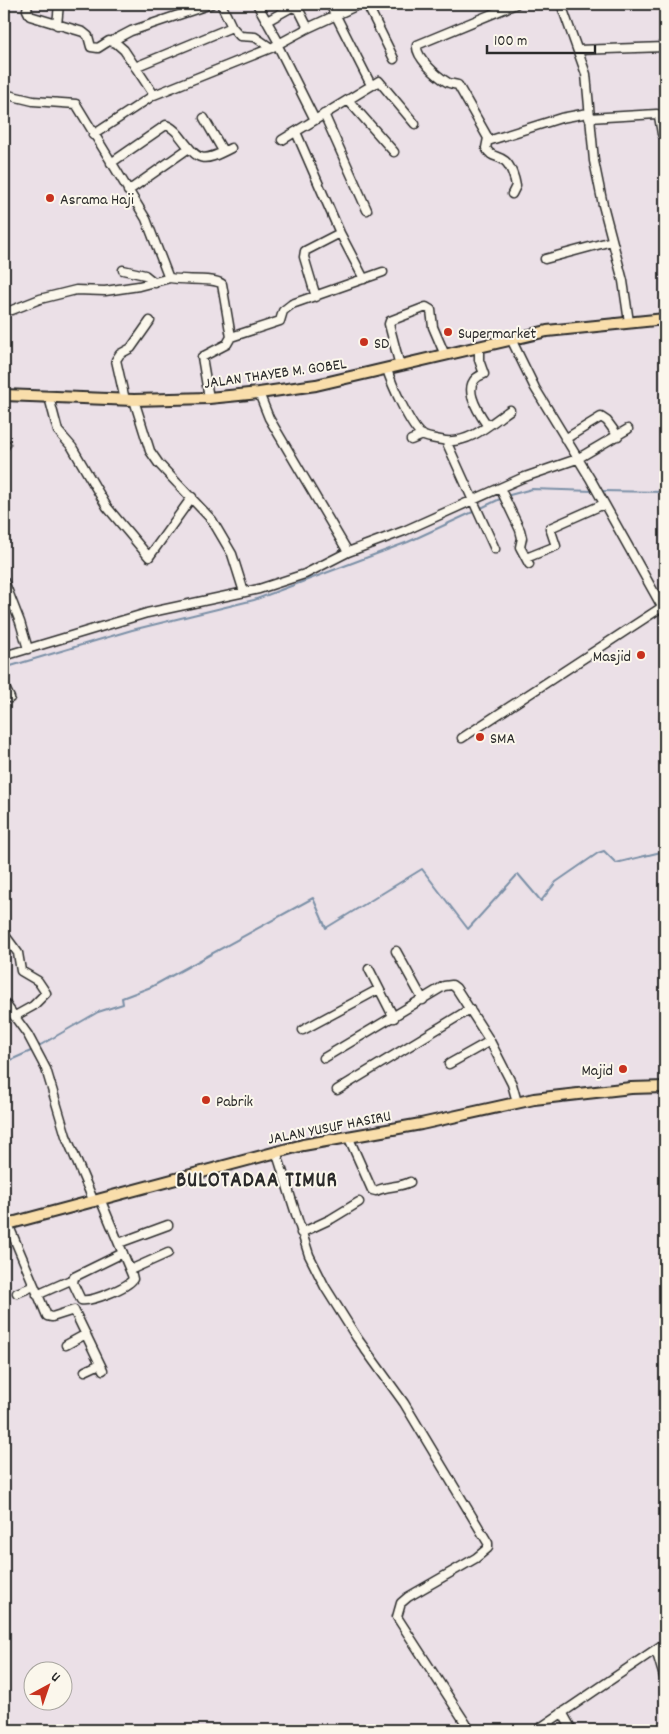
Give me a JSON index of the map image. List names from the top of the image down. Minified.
{"streets":{"main road":["JALAN THAYEB M. GOBEL","JALAN YUSUF HASIRU"]},"districts":["BULOTADAA TIMUR"],"places":["Asrama Haji","Supermarket","SD","Masjid","SMA","Majid","Pabrik"],"scale_bar":"100 m","north":"top right"}
